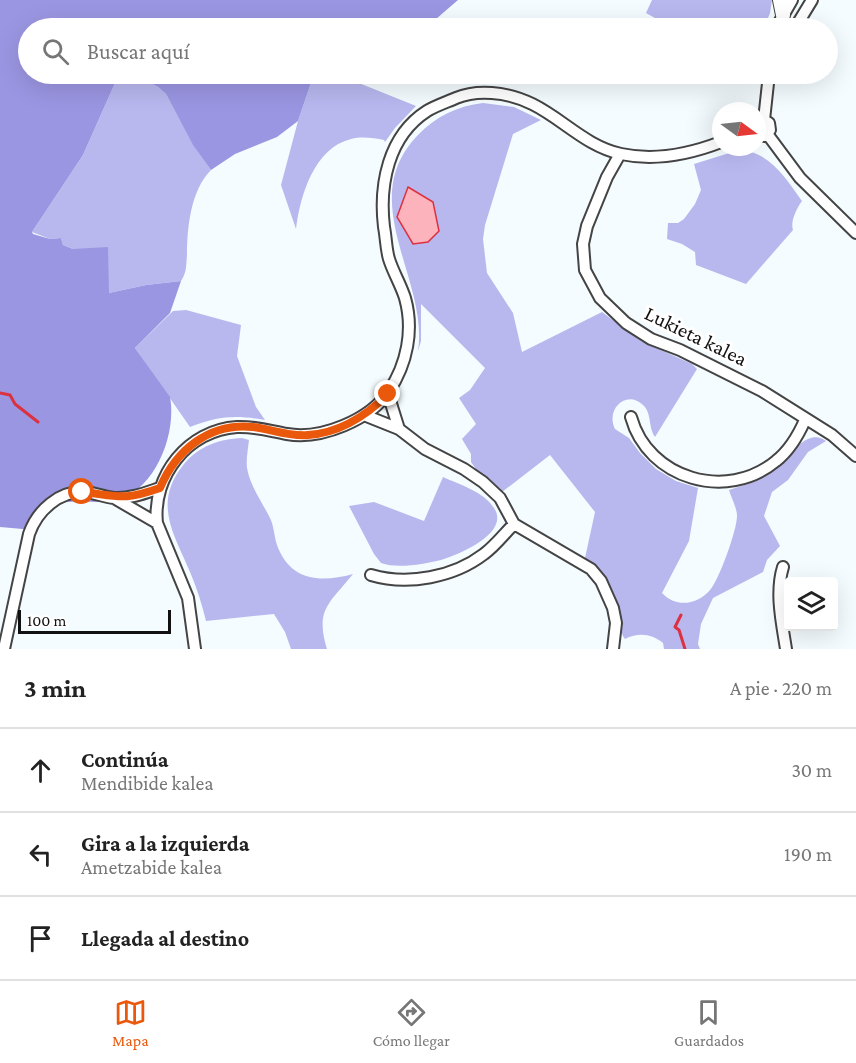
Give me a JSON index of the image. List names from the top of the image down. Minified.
{"streets":{"street":["Lukieta kalea"]},"scale_bar":"100 m","north":"right","page":{"search":"Buscar aquí","scale":"100 m","heading":["3 min","A pie · 220 m"],"list":[["Continúa","Mendibide kalea","30 m"],["Gira a la izquierda","Ametzabide kalea","190 m"],"Llegada al destino"],"nav":["Mapa","Cómo llegar","Guardados"]}}
